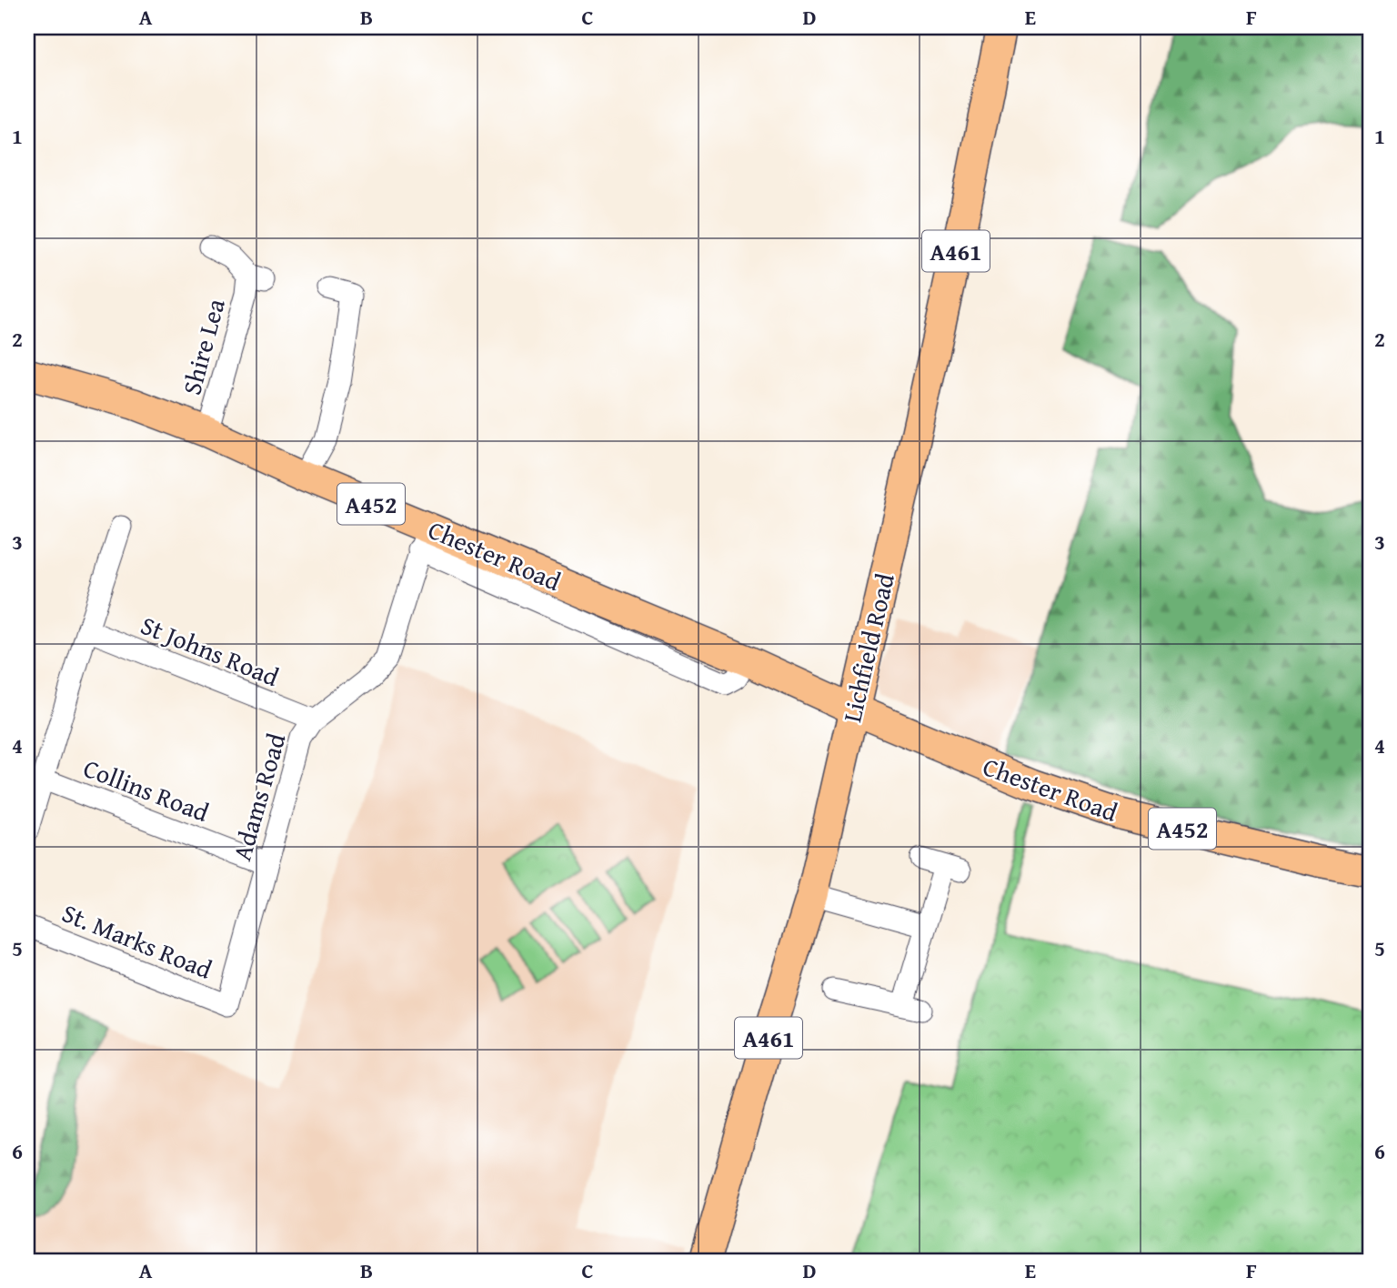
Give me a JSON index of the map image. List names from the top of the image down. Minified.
{"streets":{"highway":["A461","A452","Chester Road","Lichfield Road"],"street":["Shire Lea","St Johns Road","Collins Road","Adams Road","St. Marks Road"]},"crossings":[["Shire Lea","Chester Road"],["Chester Road","Lichfield Road"],["Chester Road","Adams Road"],["St Johns Road","Adams Road"],["Collins Road","Adams Road"],["Adams Road","St. Marks Road"]],"grid":{"columns":["A","B","C","D","E","F"],"rows":["1","2","3","4","5","6"]}}
